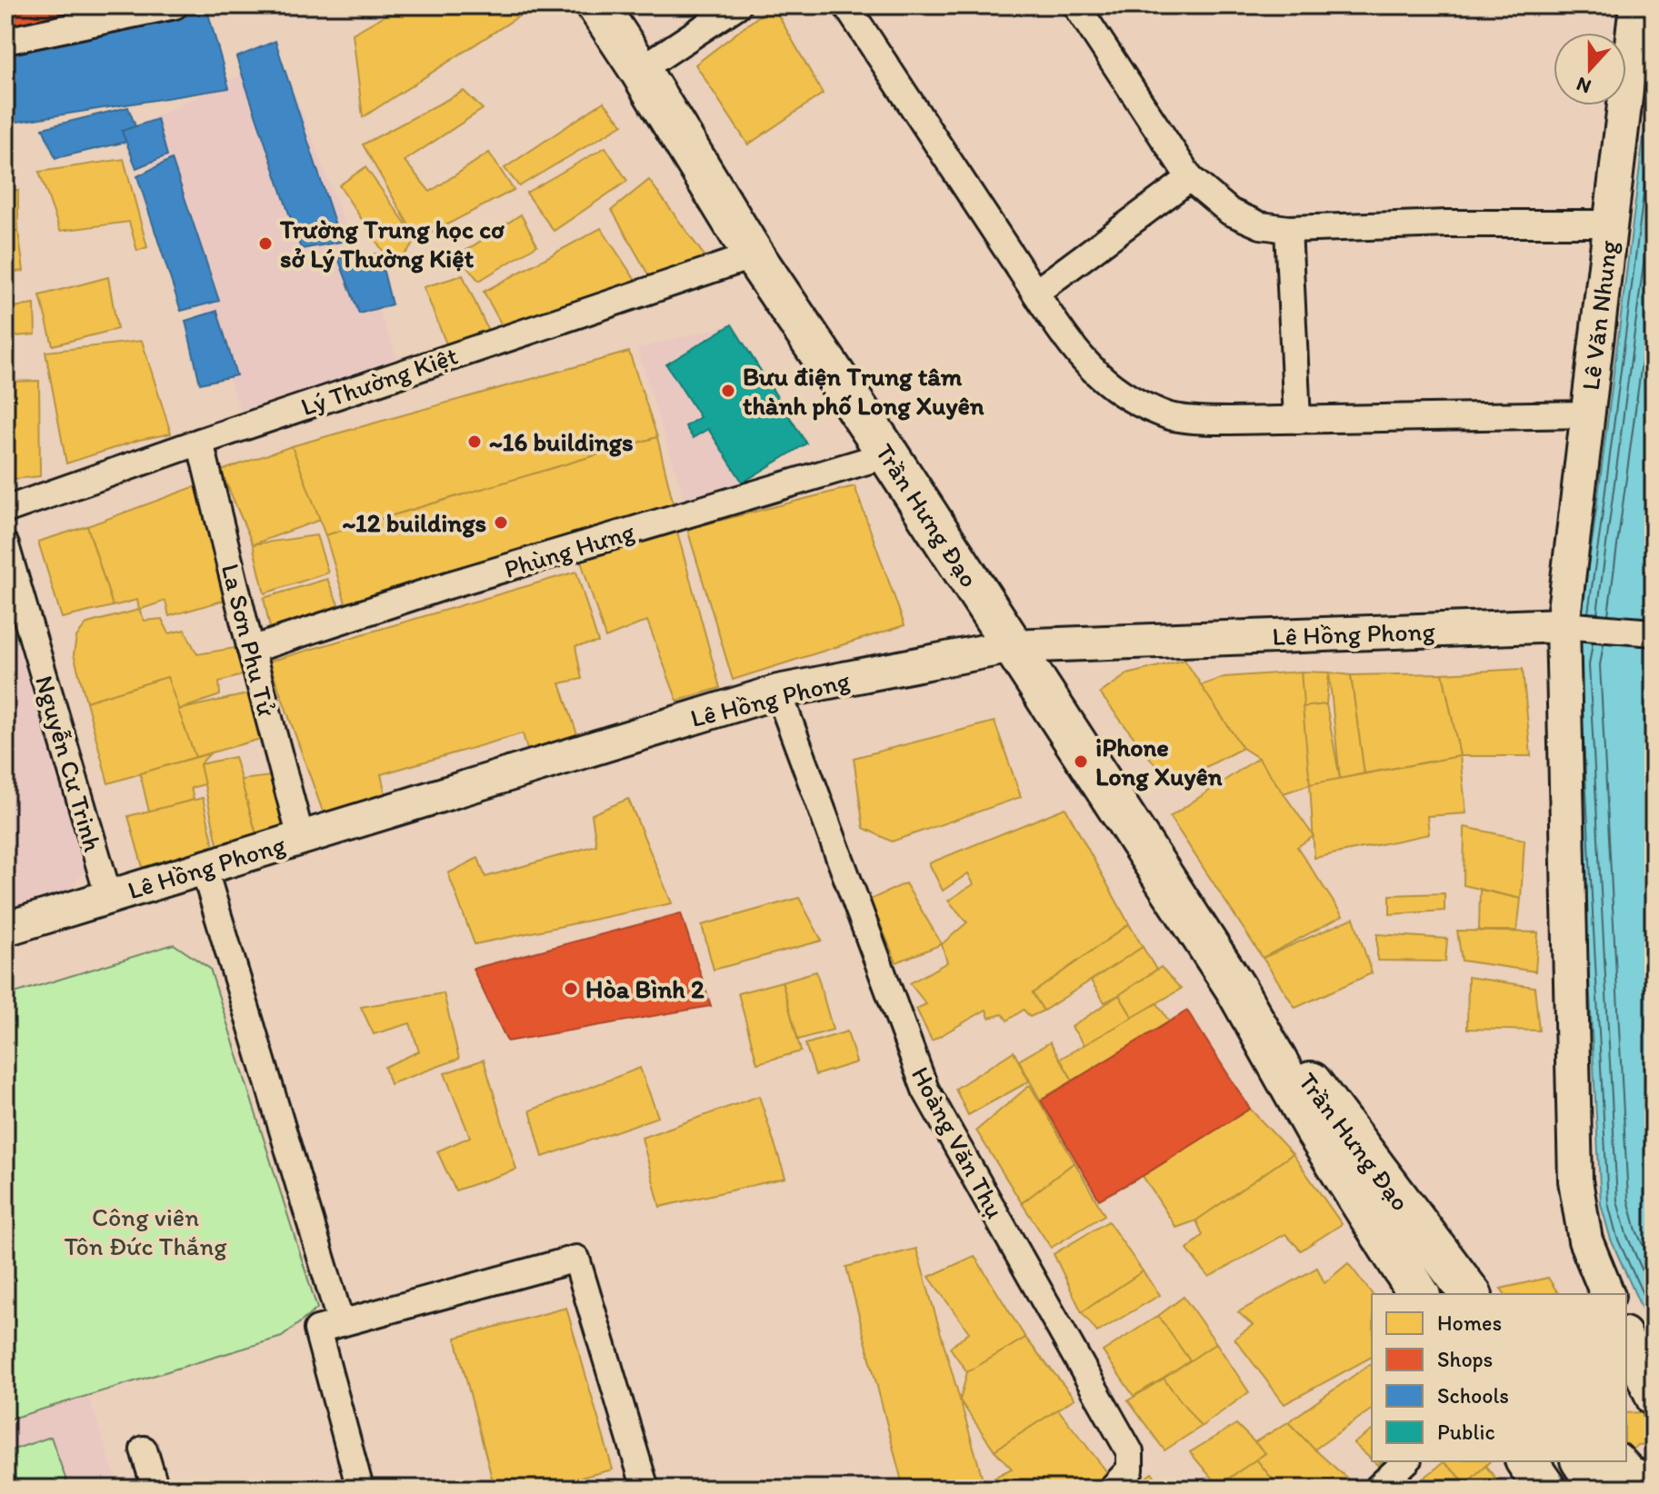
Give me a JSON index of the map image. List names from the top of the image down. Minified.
{"streets":{"highway":["Trần Hưng Đạo"],"street":["Lê Văn Nhung","Lý Thường Kiệt","Phùng Hưng","Lê Hồng Phong","La Sơn Phu Tử","Nguyễn Cư Trinh","Hoàng Văn Thụ"]},"crossings":[["Lê Văn Nhung","Lê Hồng Phong"],["Lý Thường Kiệt","Trần Hưng Đạo"],["Lý Thường Kiệt","La Sơn Phu Tử"],["Trần Hưng Đạo","Phùng Hưng"],["Trần Hưng Đạo","Lê Hồng Phong"],["Phùng Hưng","La Sơn Phu Tử"],["Lê Hồng Phong","La Sơn Phu Tử"],["Lê Hồng Phong","Nguyễn Cư Trinh"],["Lê Hồng Phong","Hoàng Văn Thụ"]],"parks":["Công viên Tôn Đức Thắng"],"places":["Trường Trung học cơ sở Lý Thường Kiệt","Bưu điện Trung tâm thành phố Long Xuyên","~16 buildings","~12 buildings","iPhone Long Xuyên","Hòa Bình 2"],"legend":["Homes","Shops","Schools","Public"],"north":"bottom"}
